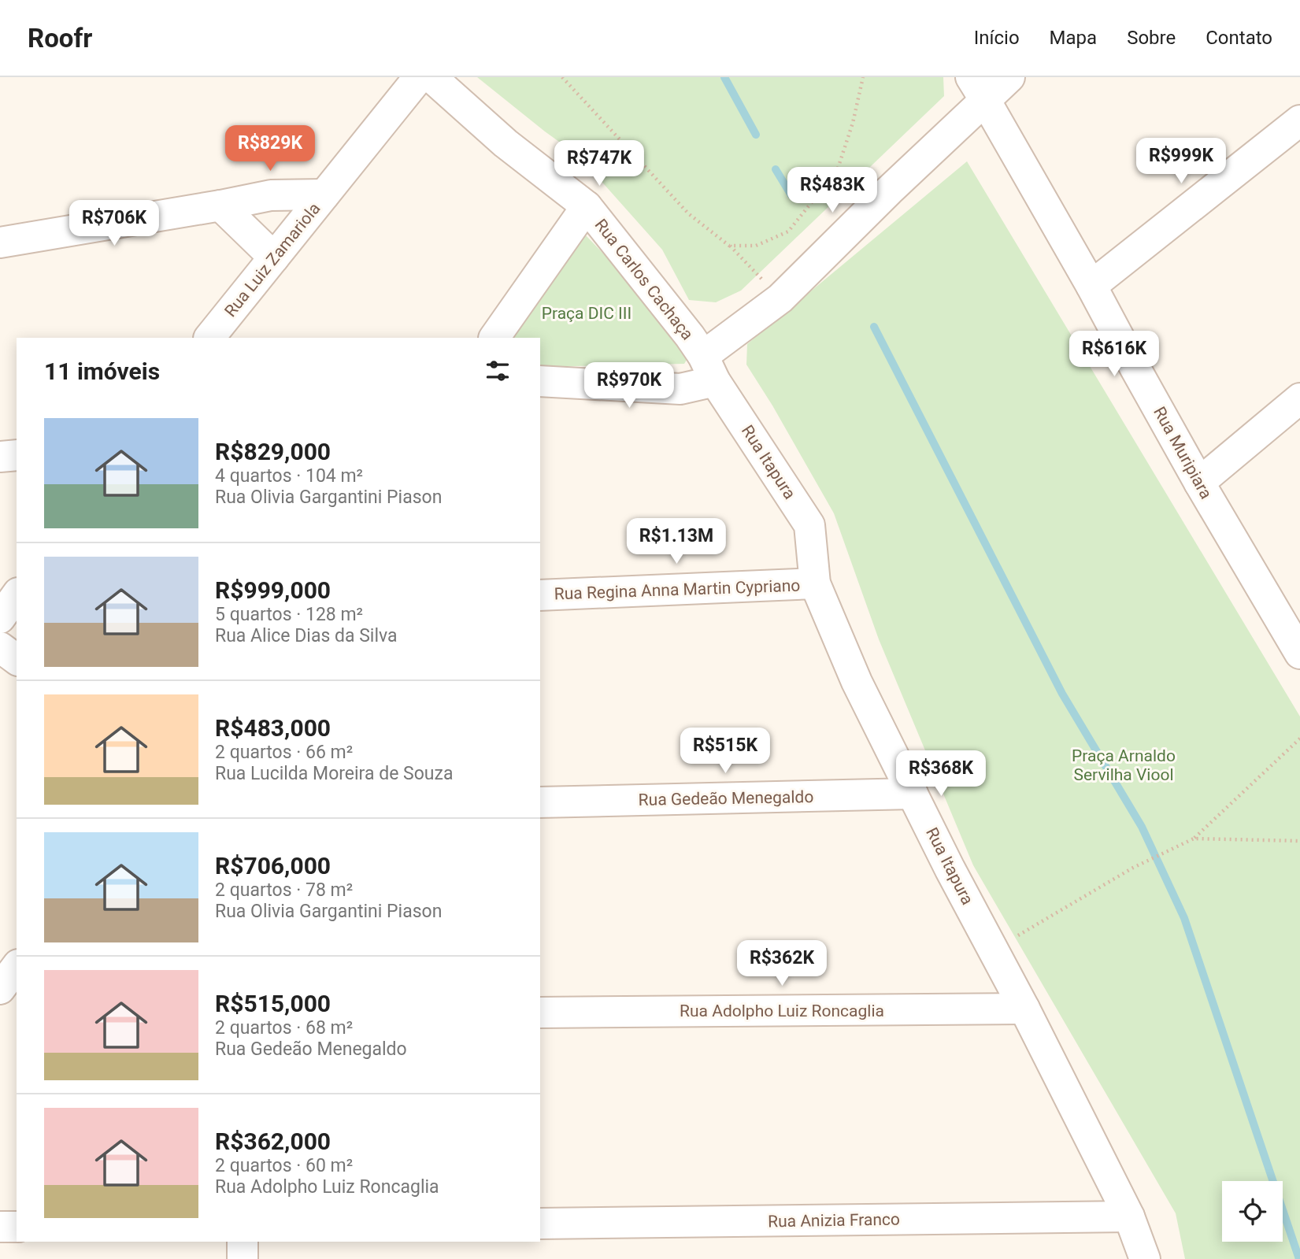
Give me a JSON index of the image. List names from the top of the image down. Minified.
{"streets":{"street":["Rua Luiz Zamariola","Rua Carlos Cachaça","Rua Muripiara","Rua Itapura","Rua Regina Anna Martin Cypriano","Rua Gedeão Menegaldo","Rua Adolpho Luiz Roncaglia","Rua Anizia Franco"]},"crossings":[["Rua Carlos Cachaça","Rua Itapura"],["Rua Itapura","Rua Regina Anna Martin Cypriano"],["Rua Itapura","Rua Gedeão Menegaldo"],["Rua Itapura","Rua Adolpho Luiz Roncaglia"],["Rua Itapura","Rua Anizia Franco"]],"parks":["Praça DIC III","Praça Arnaldo Servilha Viool"],"page":{"header":"Roofr","nav":["Início","Mapa","Sobre","Contato"],"price":["R$829K","R$999K","R$747K","R$483K","R$706K","R$616K","R$970K","R$1.13M","R$515K","R$368K","R$362K"],"heading":"11 imóveis","list":[{"name":"R$829,000","note":"4 quartos · 104 m² · Rua Olivia Gargantini Piason"},{"name":"R$999,000","note":"5 quartos · 128 m² · Rua Alice Dias da Silva"},{"name":"R$483,000","note":"2 quartos · 66 m² · Rua Lucilda Moreira de Souza"},{"name":"R$706,000","note":"2 quartos · 78 m² · Rua Olivia Gargantini Piason"},{"name":"R$515,000","note":"2 quartos · 68 m² · Rua Gedeão Menegaldo"},{"name":"R$362,000","note":"2 quartos · 60 m² · Rua Adolpho Luiz Roncaglia"}]}}
